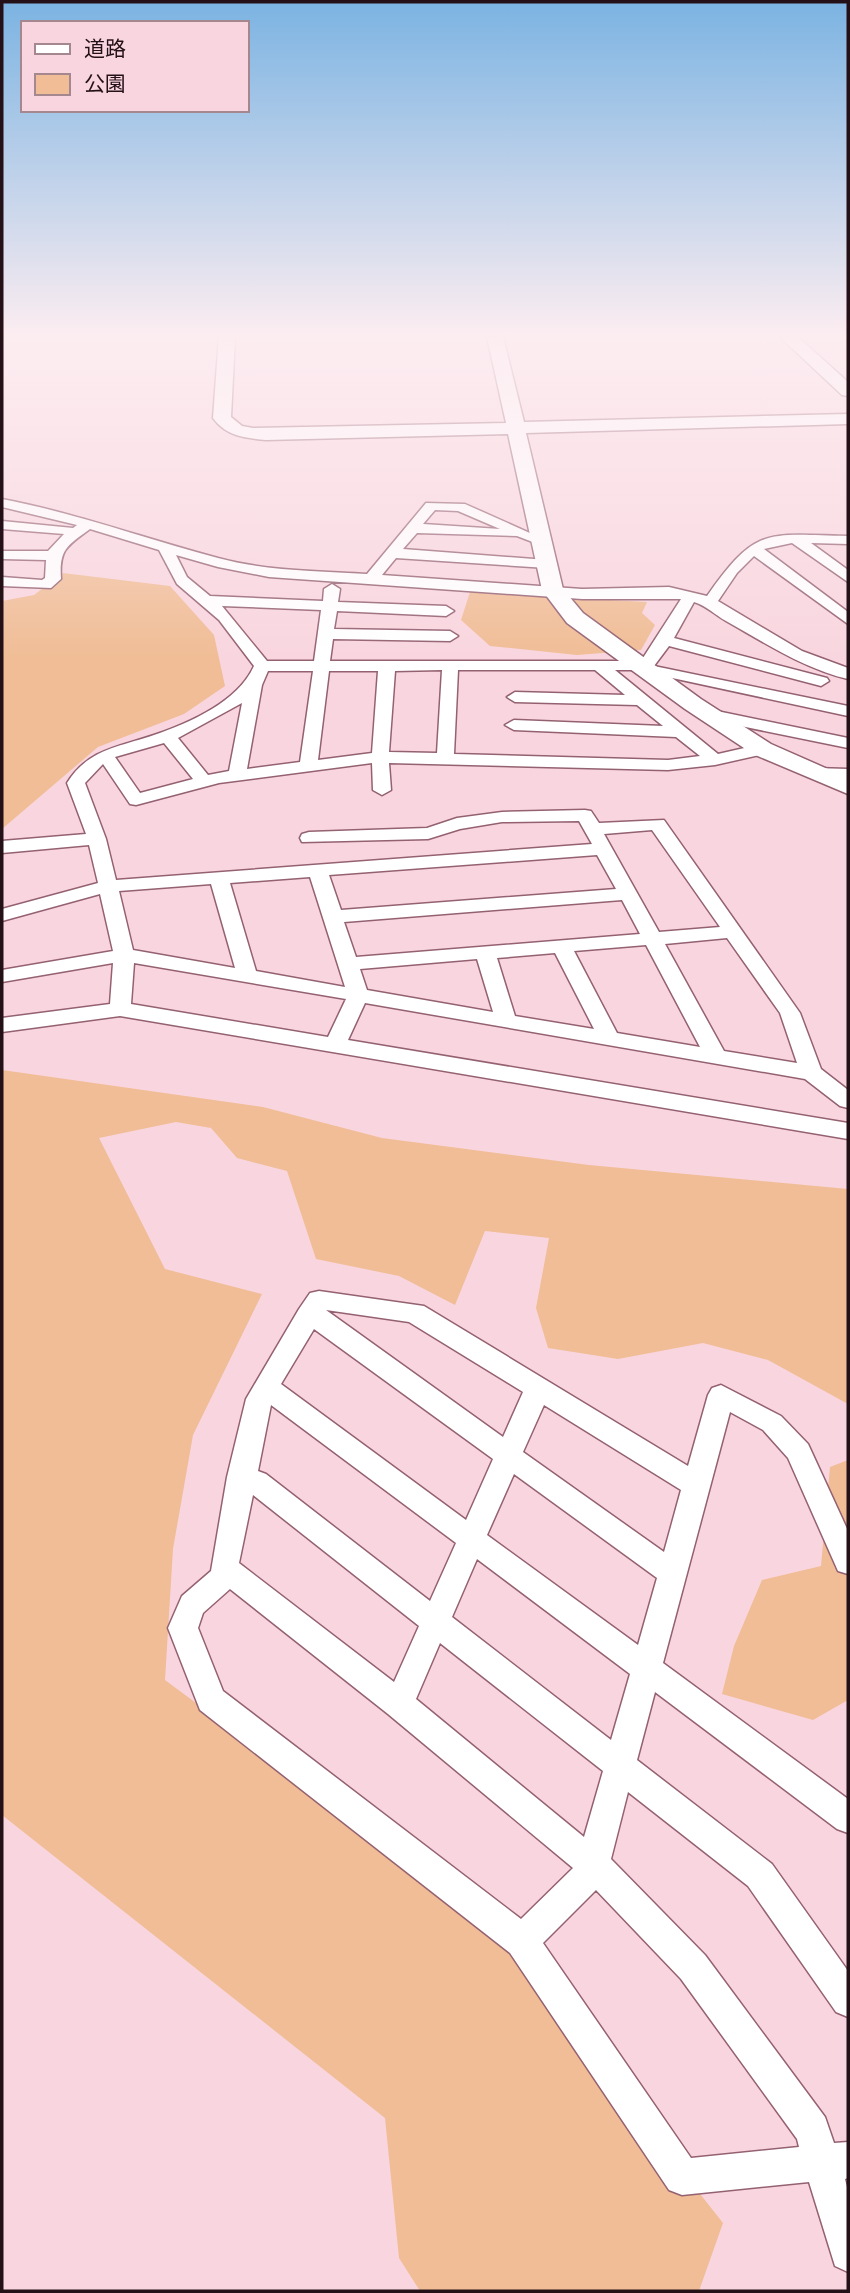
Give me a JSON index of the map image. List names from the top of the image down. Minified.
{"legend":["道路","公園"]}
